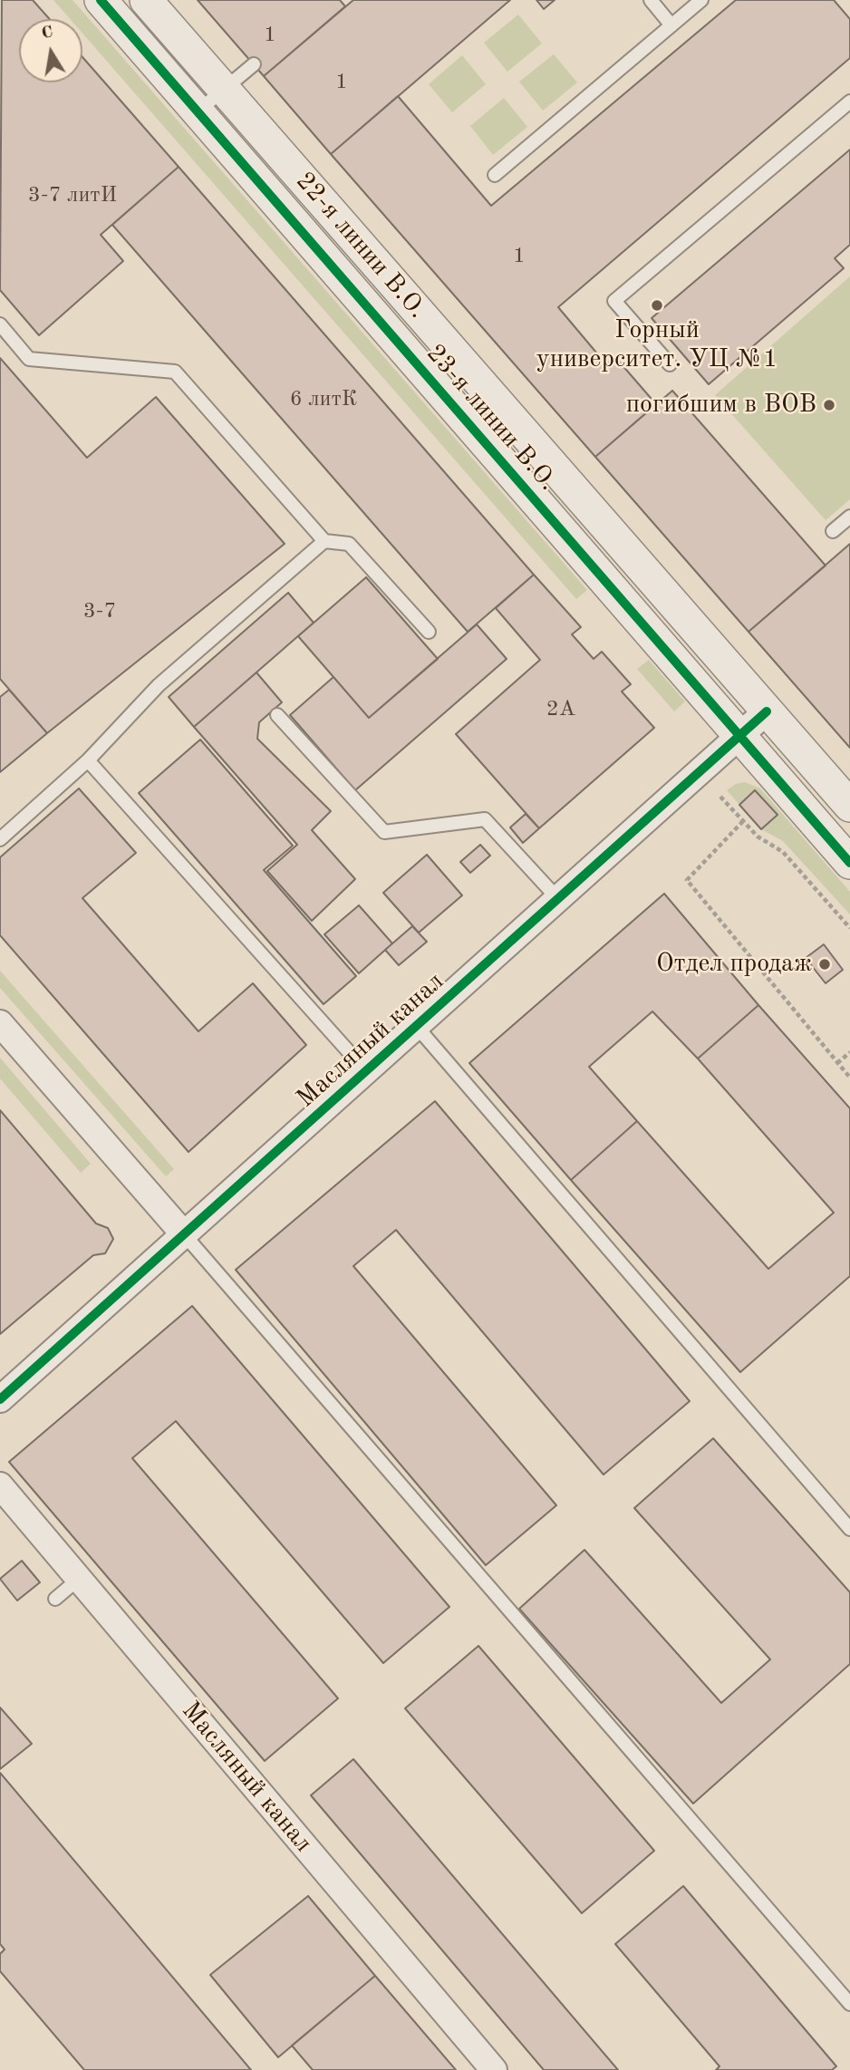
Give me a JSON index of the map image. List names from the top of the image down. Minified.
{"streets":{"street":["22-я линии В.О.","23-я линии В.О.","Масляный канал"]},"crossings":[["22-я линии В.О.","Масляный канал"],["23-я линии В.О.","Масляный канал"]],"places":["Горный университет. УЦ №1","погибшим в ВОВ","Отдел продаж"],"house_numbers":["1","1","3-7 литИ","1","6 литК","3-7","2А"],"north":"top"}
